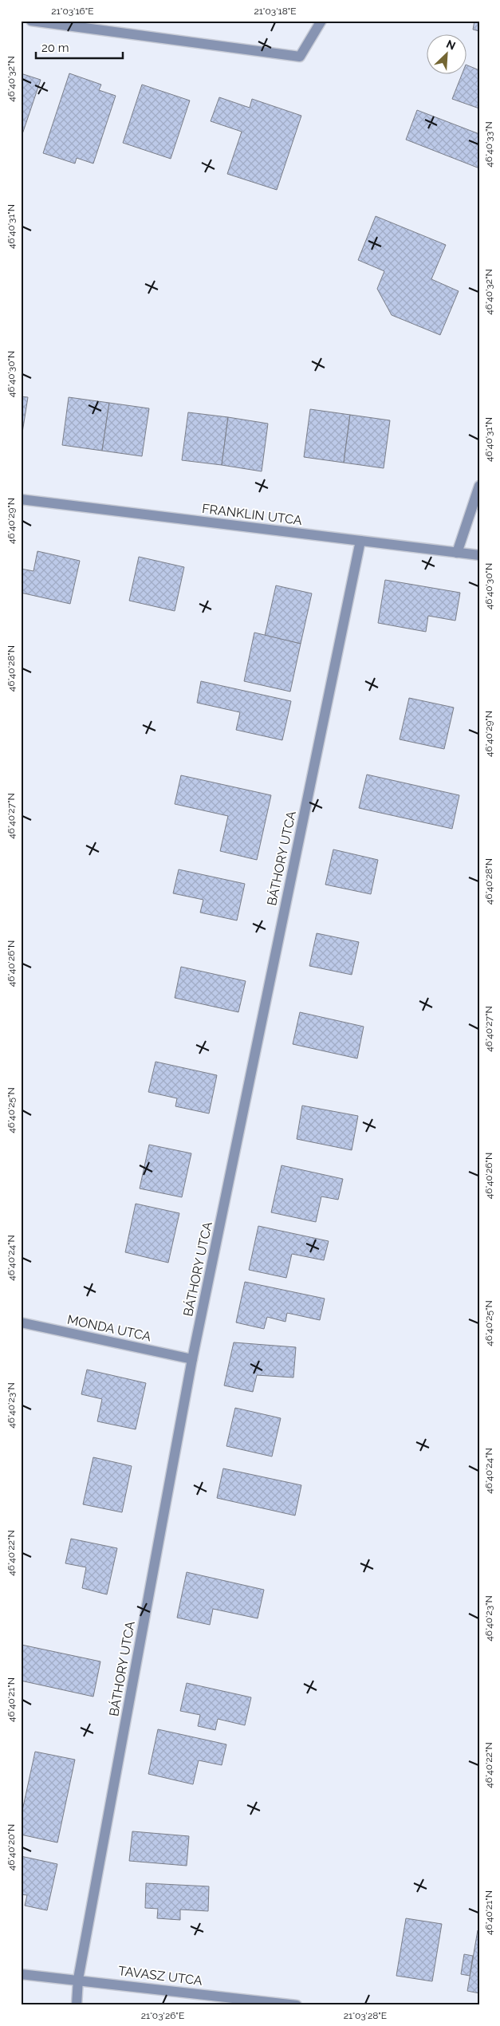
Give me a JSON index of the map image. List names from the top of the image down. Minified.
{"streets":{"street":["FRANKLIN UTCA","BÁTHORY UTCA","MONDA UTCA","TAVASZ UTCA"]},"crossings":[["FRANKLIN UTCA","BÁTHORY UTCA"],["BÁTHORY UTCA","MONDA UTCA"],["BÁTHORY UTCA","TAVASZ UTCA"]],"scale_bar":"20 m","north":"top right","coordinates":["21°03'16\"E","21°03'18\"E","46°40'32\"N","46°40'33\"N","46°40'31\"N","46°40'30\"N","46°40'29\"N","46°40'28\"N","46°40'27\"N","46°40'26\"N","46°40'25\"N","46°40'24\"N","46°40'23\"N","46°40'22\"N","46°40'21\"N","46°40'20\"N","21°03'26\"E","21°03'28\"E"]}
